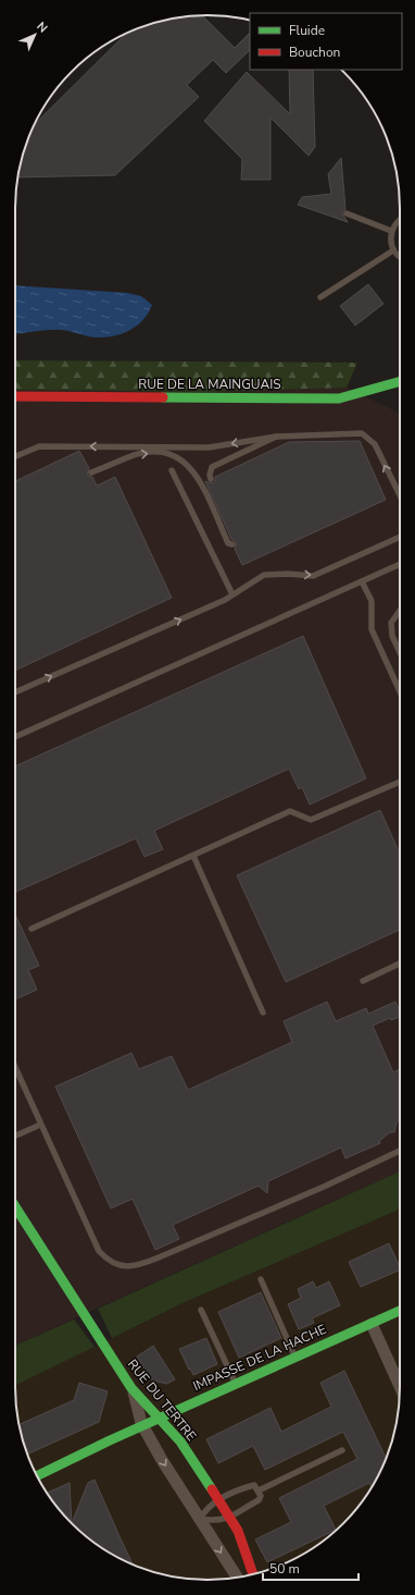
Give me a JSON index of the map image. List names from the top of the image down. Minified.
{"streets":{"street":["RUE DE LA MAINGUAIS","IMPASSE DE LA HACHE","RUE DU TERTRE"]},"crossings":[["IMPASSE DE LA HACHE","RUE DU TERTRE"]],"legend":["Fluide","Bouchon"],"scale_bar":"50 m","north":"top right"}
